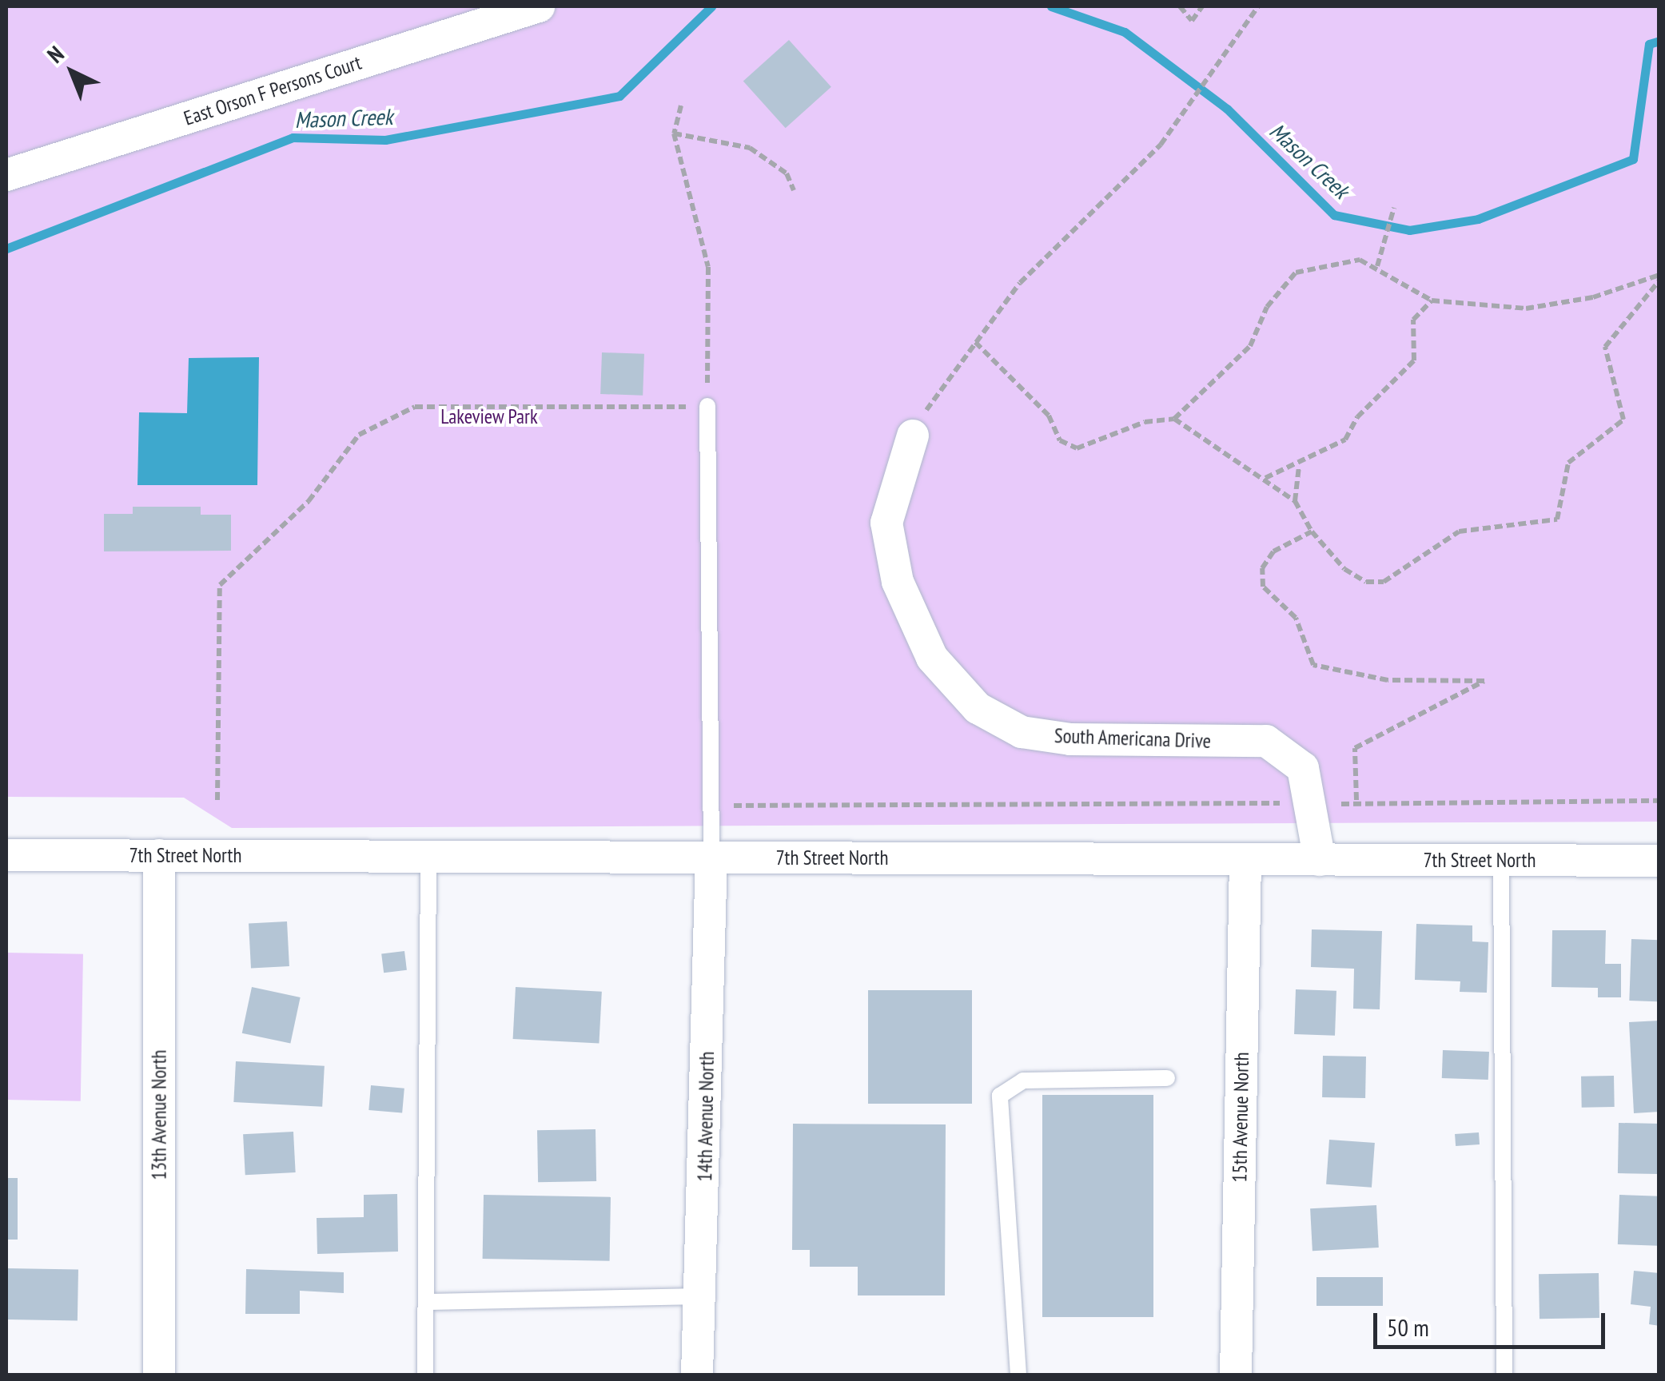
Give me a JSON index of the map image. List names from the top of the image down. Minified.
{"streets":{"street":["East Orson F Persons Court","South Americana Drive","7th Street North","13th Avenue North","14th Avenue North","15th Avenue North"]},"crossings":[["South Americana Drive","7th Street North"],["7th Street North","13th Avenue North"],["7th Street North","14th Avenue North"],["7th Street North","15th Avenue North"]],"water":["Mason Creek"],"parks":["Lakeview Park"],"scale_bar":"50 m","north":"top left"}
